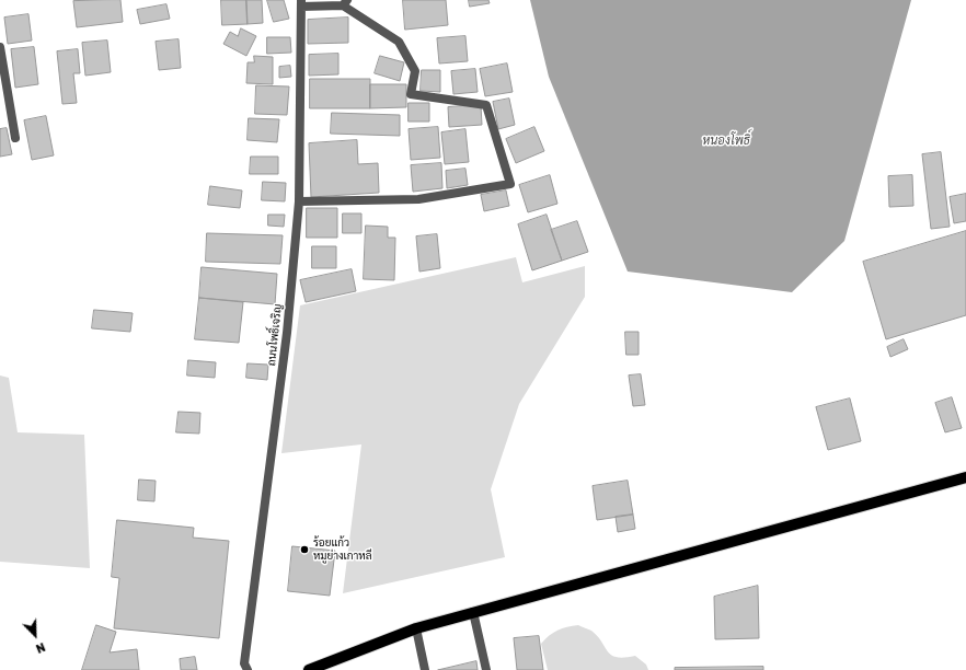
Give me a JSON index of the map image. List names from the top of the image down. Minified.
{"streets":{"street":["ถนนโพธิ์เจริญ"]},"water":["หนองโพธิ์"],"places":["ร้อยแก้ว หมูย่างเกาหลี"],"north":"bottom right"}
